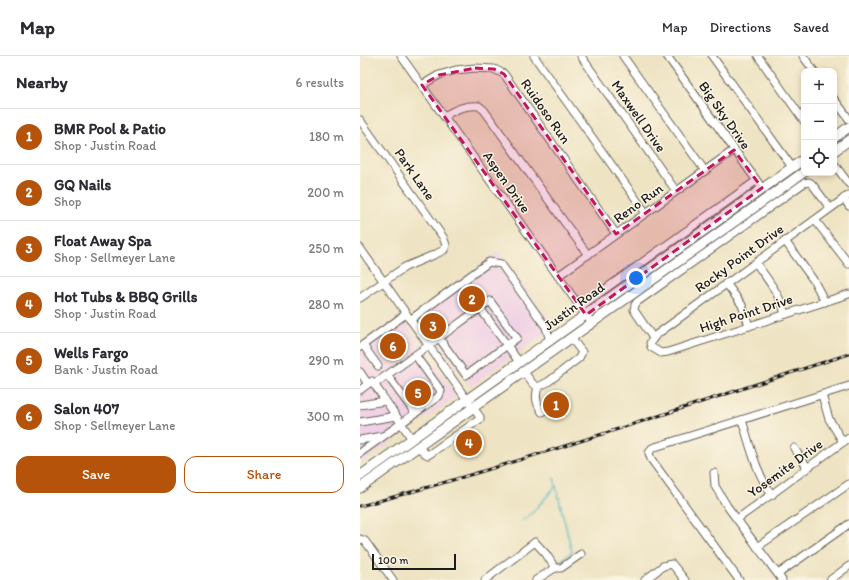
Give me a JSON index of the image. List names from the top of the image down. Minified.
{"streets":{"main road":["Justin Road"],"street":["Ruidoso Run","Big Sky Drive","Maxwell Drive","Park Lane","Aspen Drive","Reno Run","Rocky Point Drive","High Point Drive","Yosemite Drive"]},"crossings":[["Ruidoso Run","Aspen Drive"],["Ruidoso Run","Reno Run"],["Big Sky Drive","Reno Run"],["Big Sky Drive","Justin Road"],["Maxwell Drive","Reno Run"],["Aspen Drive","Reno Run"],["Aspen Drive","Justin Road"],["Rocky Point Drive","High Point Drive"]],"scale_bar":"100 m","page":{"header":"Map","nav":["Map","Directions","Saved"],"heading":["Nearby","6 results"],"map_buttons":["+","−"],"list":[{"mark":"1","name":"BMR Pool & Patio","note":"Shop · Justin Road","value":"180 m"},{"mark":"2","name":"GQ Nails","note":"Shop","value":"200 m"},{"mark":"3","name":"Float Away Spa","note":"Shop · Sellmeyer Lane","value":"250 m"},{"mark":"4","name":"Hot Tubs & BBQ Grills","note":"Shop · Justin Road","value":"280 m"},{"mark":"5","name":"Wells Fargo","note":"Bank · Justin Road","value":"290 m"},{"mark":"6","name":"Salon 407","note":"Shop · Sellmeyer Lane","value":"300 m"}],"pins":["2","3","6","5","1","4"],"buttons":["Save","Share"],"scale":"100 m"}}
